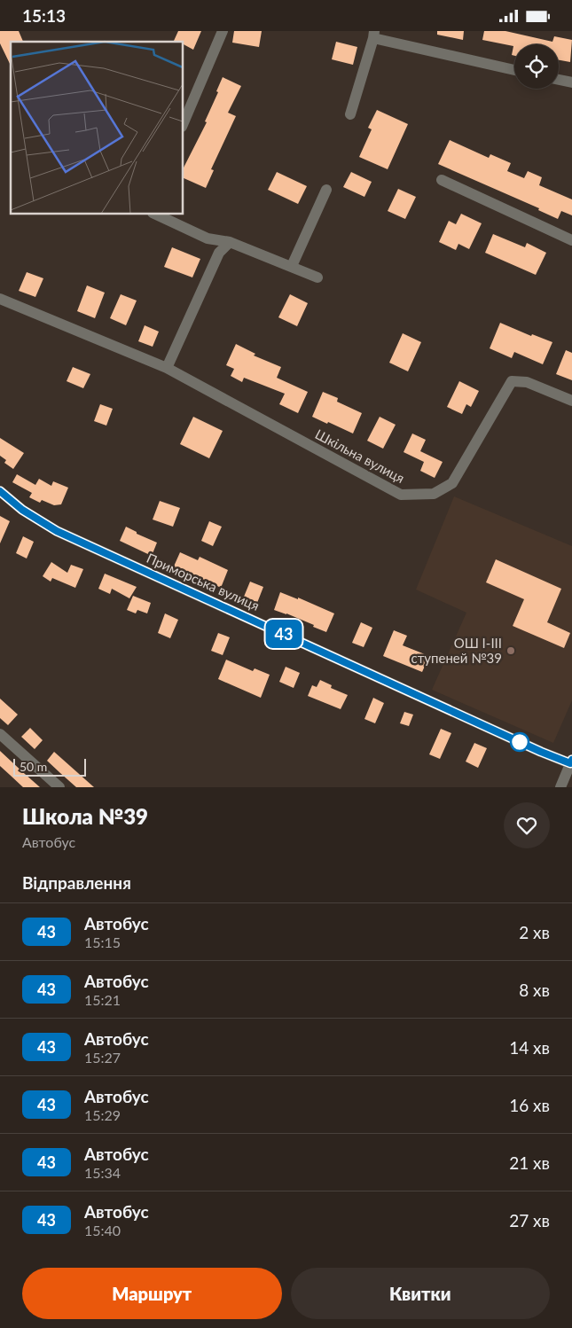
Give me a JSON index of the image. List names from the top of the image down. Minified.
{"streets":{"street":["Шкільна вулиця","Приморська вулиця"]},"places":["ОШ I-III ступеней №39"],"lines":["bus line 43"],"scale_bar":"50 m","page":{"status":"15:13","on_map":"43","scale":"50 m","heading":[["Школа №39","Автобус"],"Відправлення"],"list":[{"mark":"43","name":"Автобус","note":"15:15","value":"2 хв"},{"mark":"43","name":"Автобус","note":"15:21","value":"8 хв"},{"mark":"43","name":"Автобус","note":"15:27","value":"14 хв"},{"mark":"43","name":"Автобус","note":"15:29","value":"16 хв"},{"mark":"43","name":"Автобус","note":"15:34","value":"21 хв"},{"mark":"43","name":"Автобус","note":"15:40","value":"27 хв"}],"buttons":["Маршрут","Квитки"]}}
